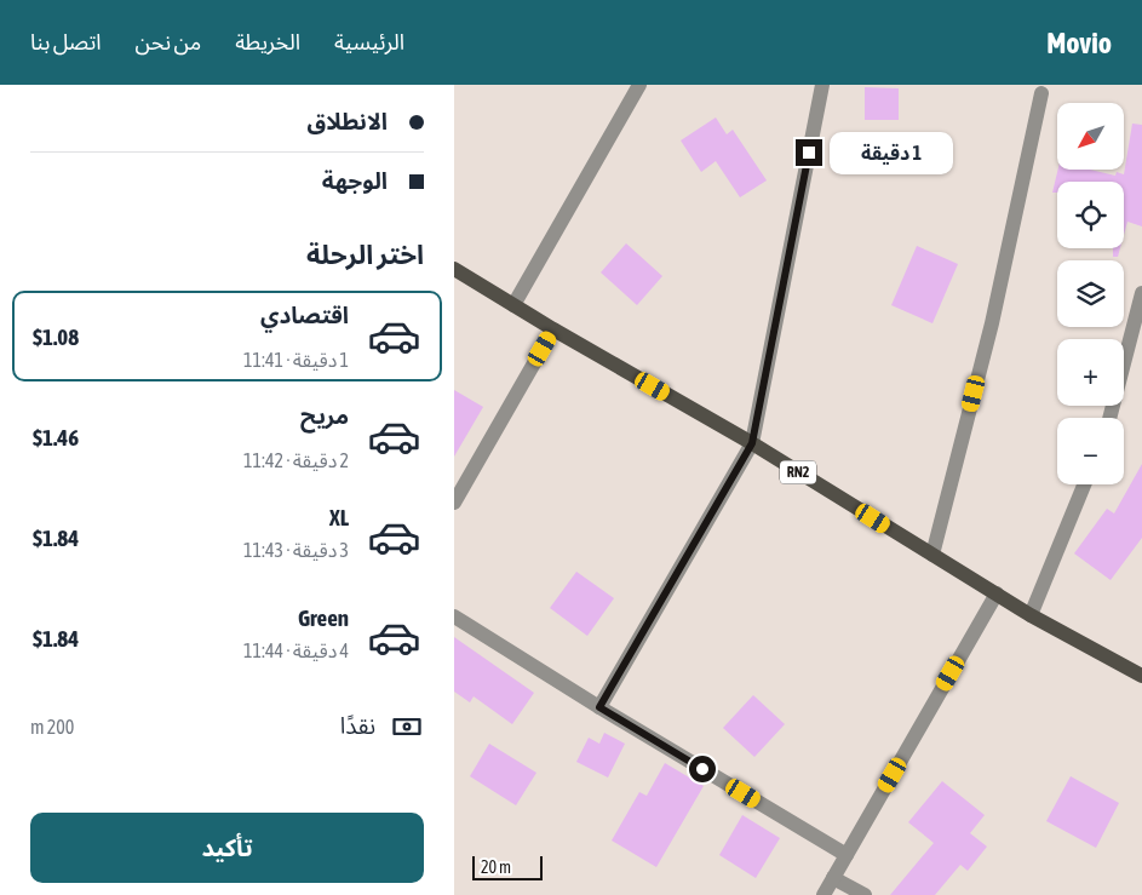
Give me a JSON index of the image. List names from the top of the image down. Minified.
{"streets":{"main road":["RN2"]},"scale_bar":"20 m","north":"bottom left","page":{"header":"Movio","nav":["الرئيسية","الخريطة","من نحن","اتصل بنا"],"banner":["الانطلاق","الوجهة"],"map_buttons":["+","−"],"bubble":"1 دقيقة","heading":"اختر الرحلة","list":[{"name":"اقتصادي","note":"1 دقيقة · 11:41","value":"$1.08"},{"name":"مريح","note":"2 دقيقة · 11:42","value":"$1.46"},{"name":"XL","note":"3 دقيقة · 11:43","value":"$1.84"},{"name":"Green","note":"4 دقيقة · 11:44","value":"$1.84"}],"pay":["نقدًا","200 m"],"buttons":"تأكيد","scale":"20 m"}}
